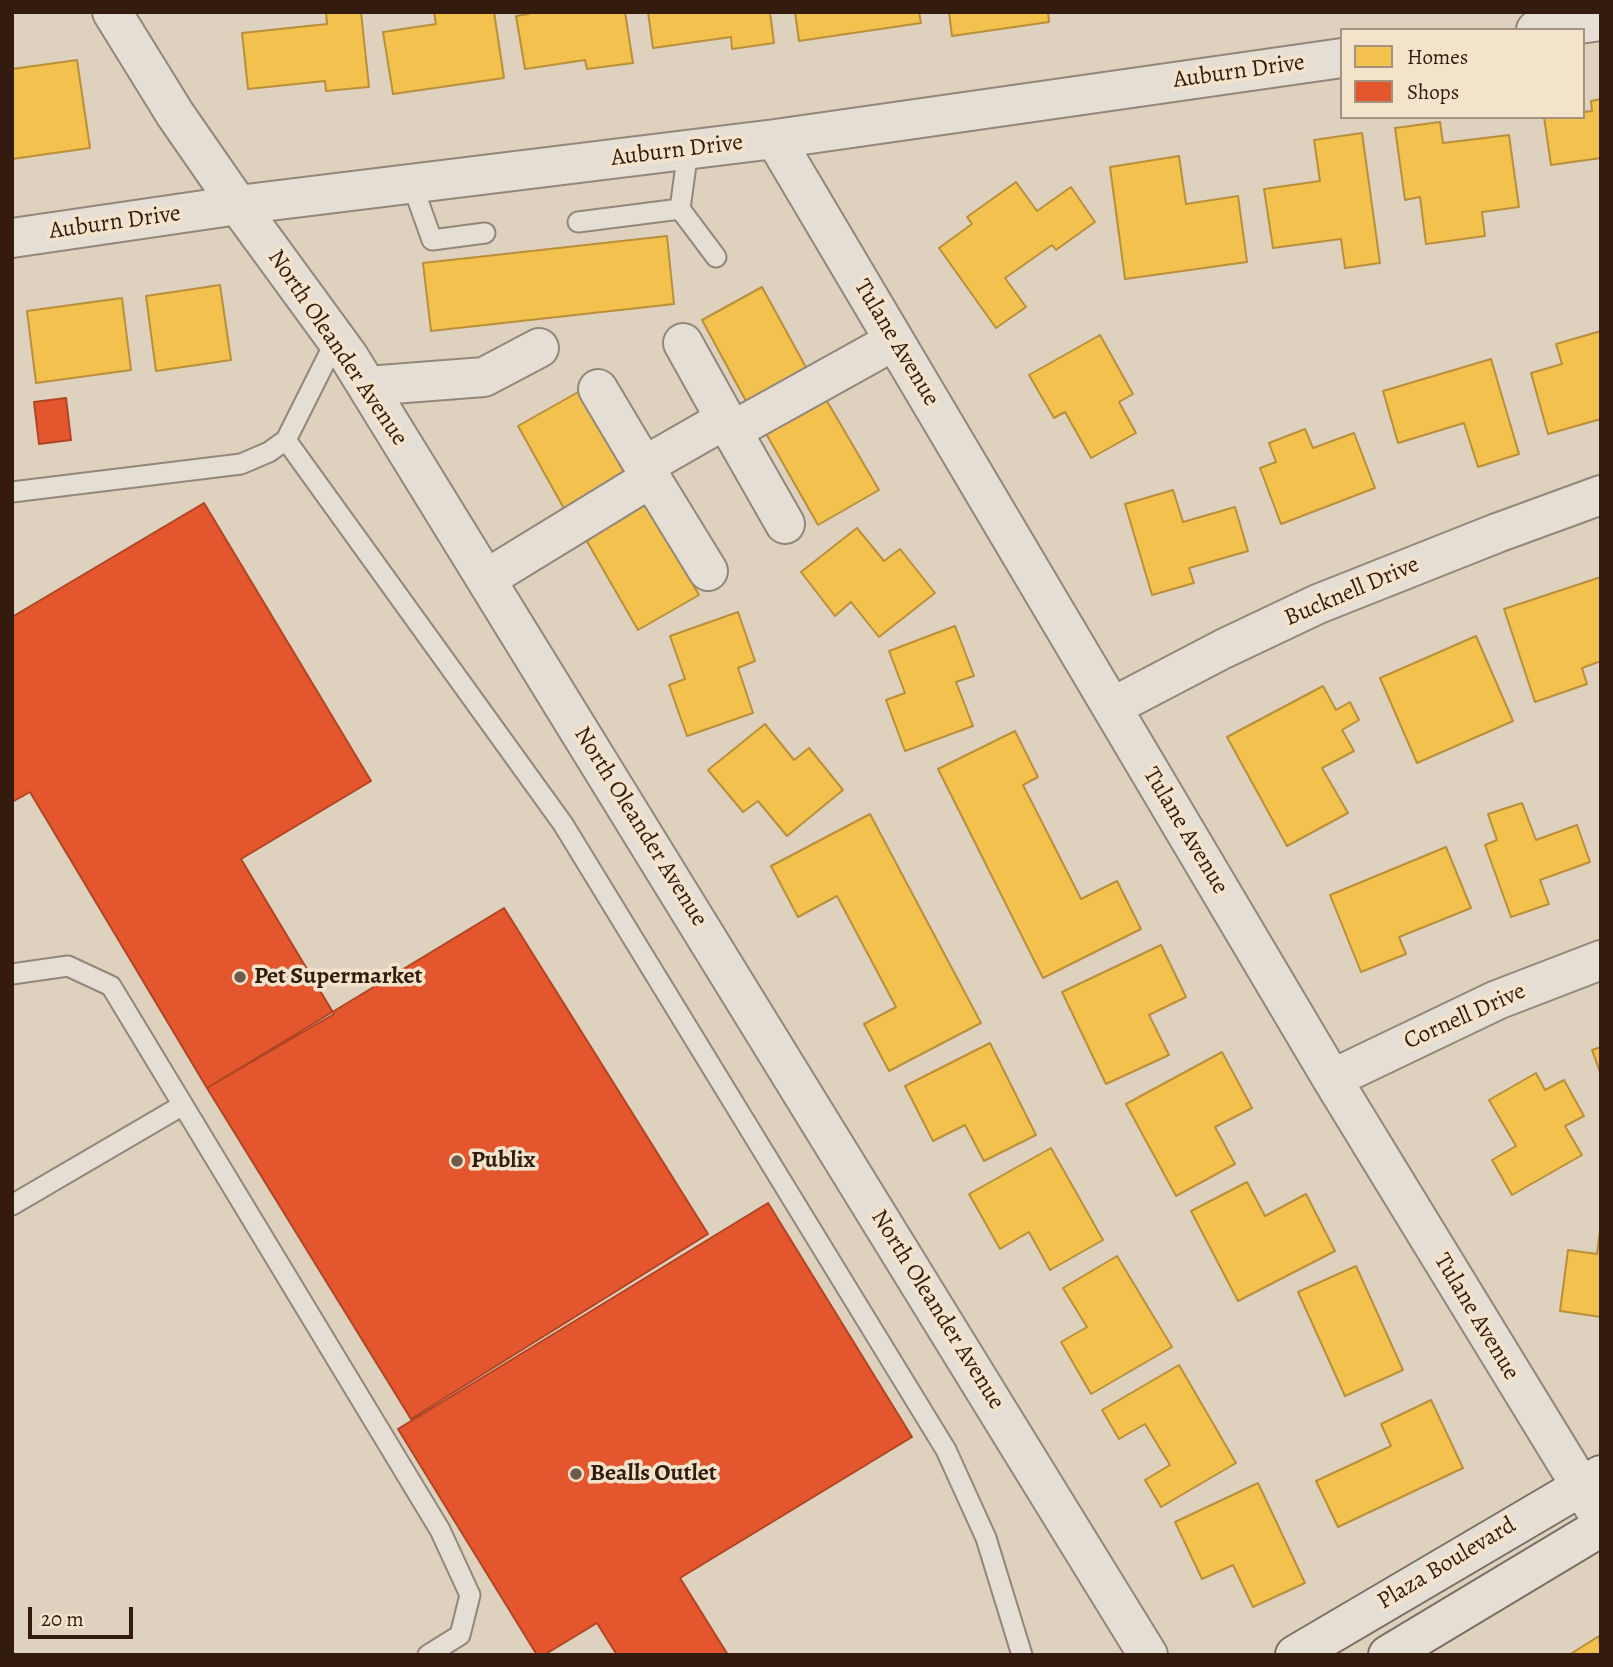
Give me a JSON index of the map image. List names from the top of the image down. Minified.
{"streets":{"street":["Auburn Drive","Tulane Avenue","North Oleander Avenue","Bucknell Drive","Cornell Drive","Plaza Boulevard"]},"crossings":[["Auburn Drive","Tulane Avenue"],["Auburn Drive","North Oleander Avenue"],["Tulane Avenue","Bucknell Drive"],["Tulane Avenue","Cornell Drive"],["Tulane Avenue","Plaza Boulevard"]],"places":["Pet Supermarket","Publix","Bealls Outlet"],"legend":["Homes","Shops"],"scale_bar":"20 m"}
